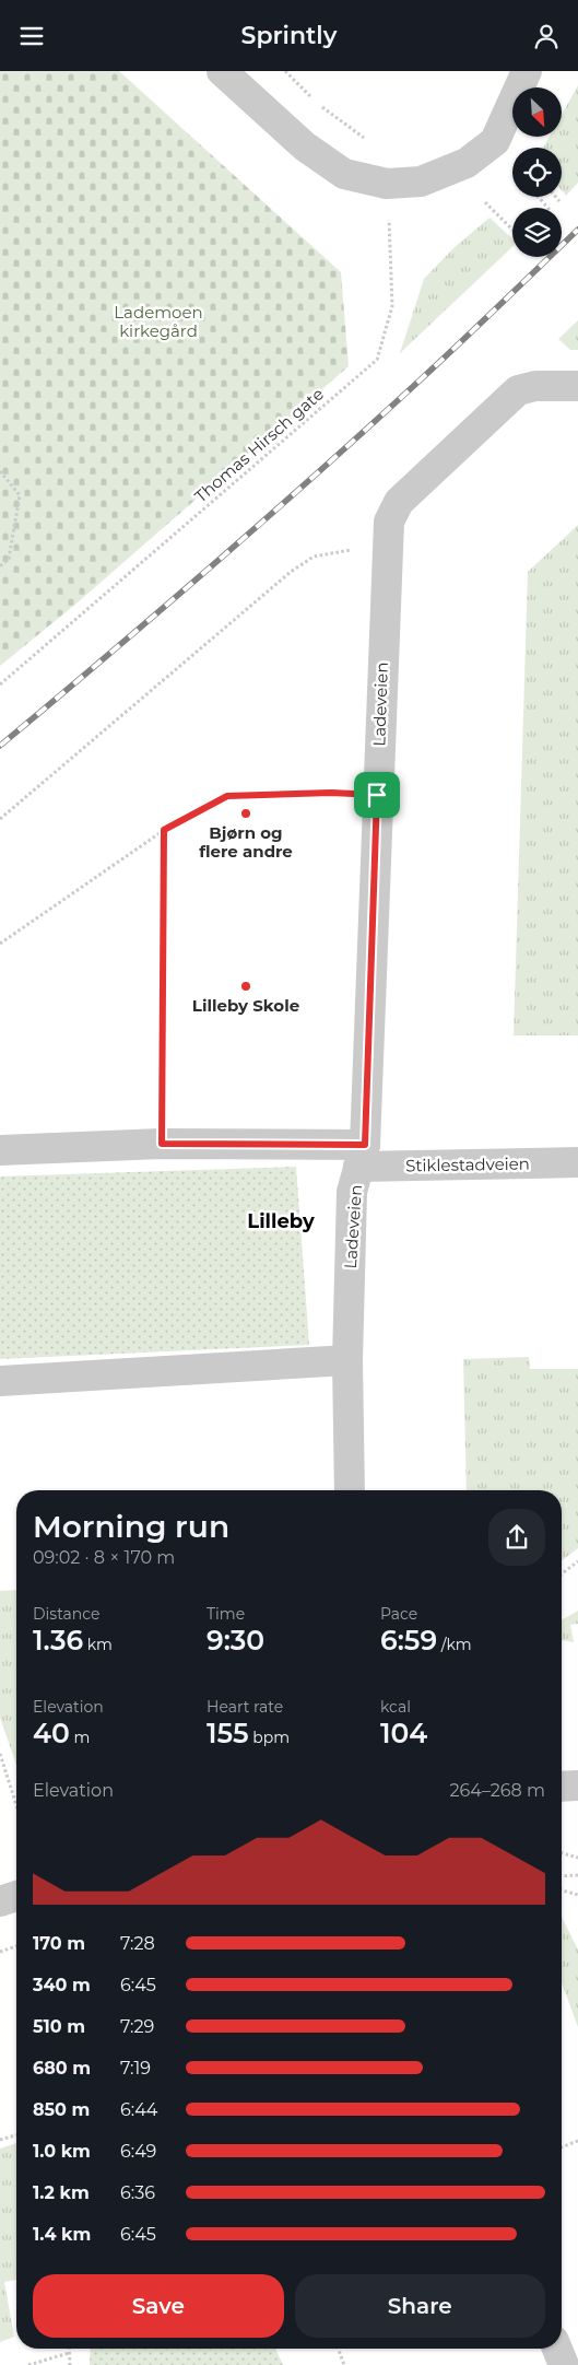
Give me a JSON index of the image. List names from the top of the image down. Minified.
{"streets":{"street":["Ladeveien","Stiklestadveien"],"path":["Thomas Hirsch gate"]},"crossings":[["Ladeveien","Stiklestadveien"]],"districts":["Lilleby"],"parks":["Lademoen kirkegård"],"places":["Bjørn og flere andre","Lilleby Skole"],"north":"bottom right","page":{"header":"Sprintly","heading":["Morning run","09:02 · 8 × 170 m"],"stats":[["Distance","1.36 km"],["Time","9:30"],["Pace","6:59 /km"],["Elevation","40 m"],["Heart rate","155 bpm"],["kcal","104"]],"chart":["Elevation","264–268 m"],"list":[{"name":"170 m","note":"7:28"},{"name":"340 m","note":"6:45"},{"name":"510 m","note":"7:29"},{"name":"680 m","note":"7:19"},{"name":"850 m","note":"6:44"},{"name":"1.0 km","note":"6:49"},{"name":"1.2 km","note":"6:36"},{"name":"1.4 km","note":"6:45"}],"buttons":["Save","Share"]}}
